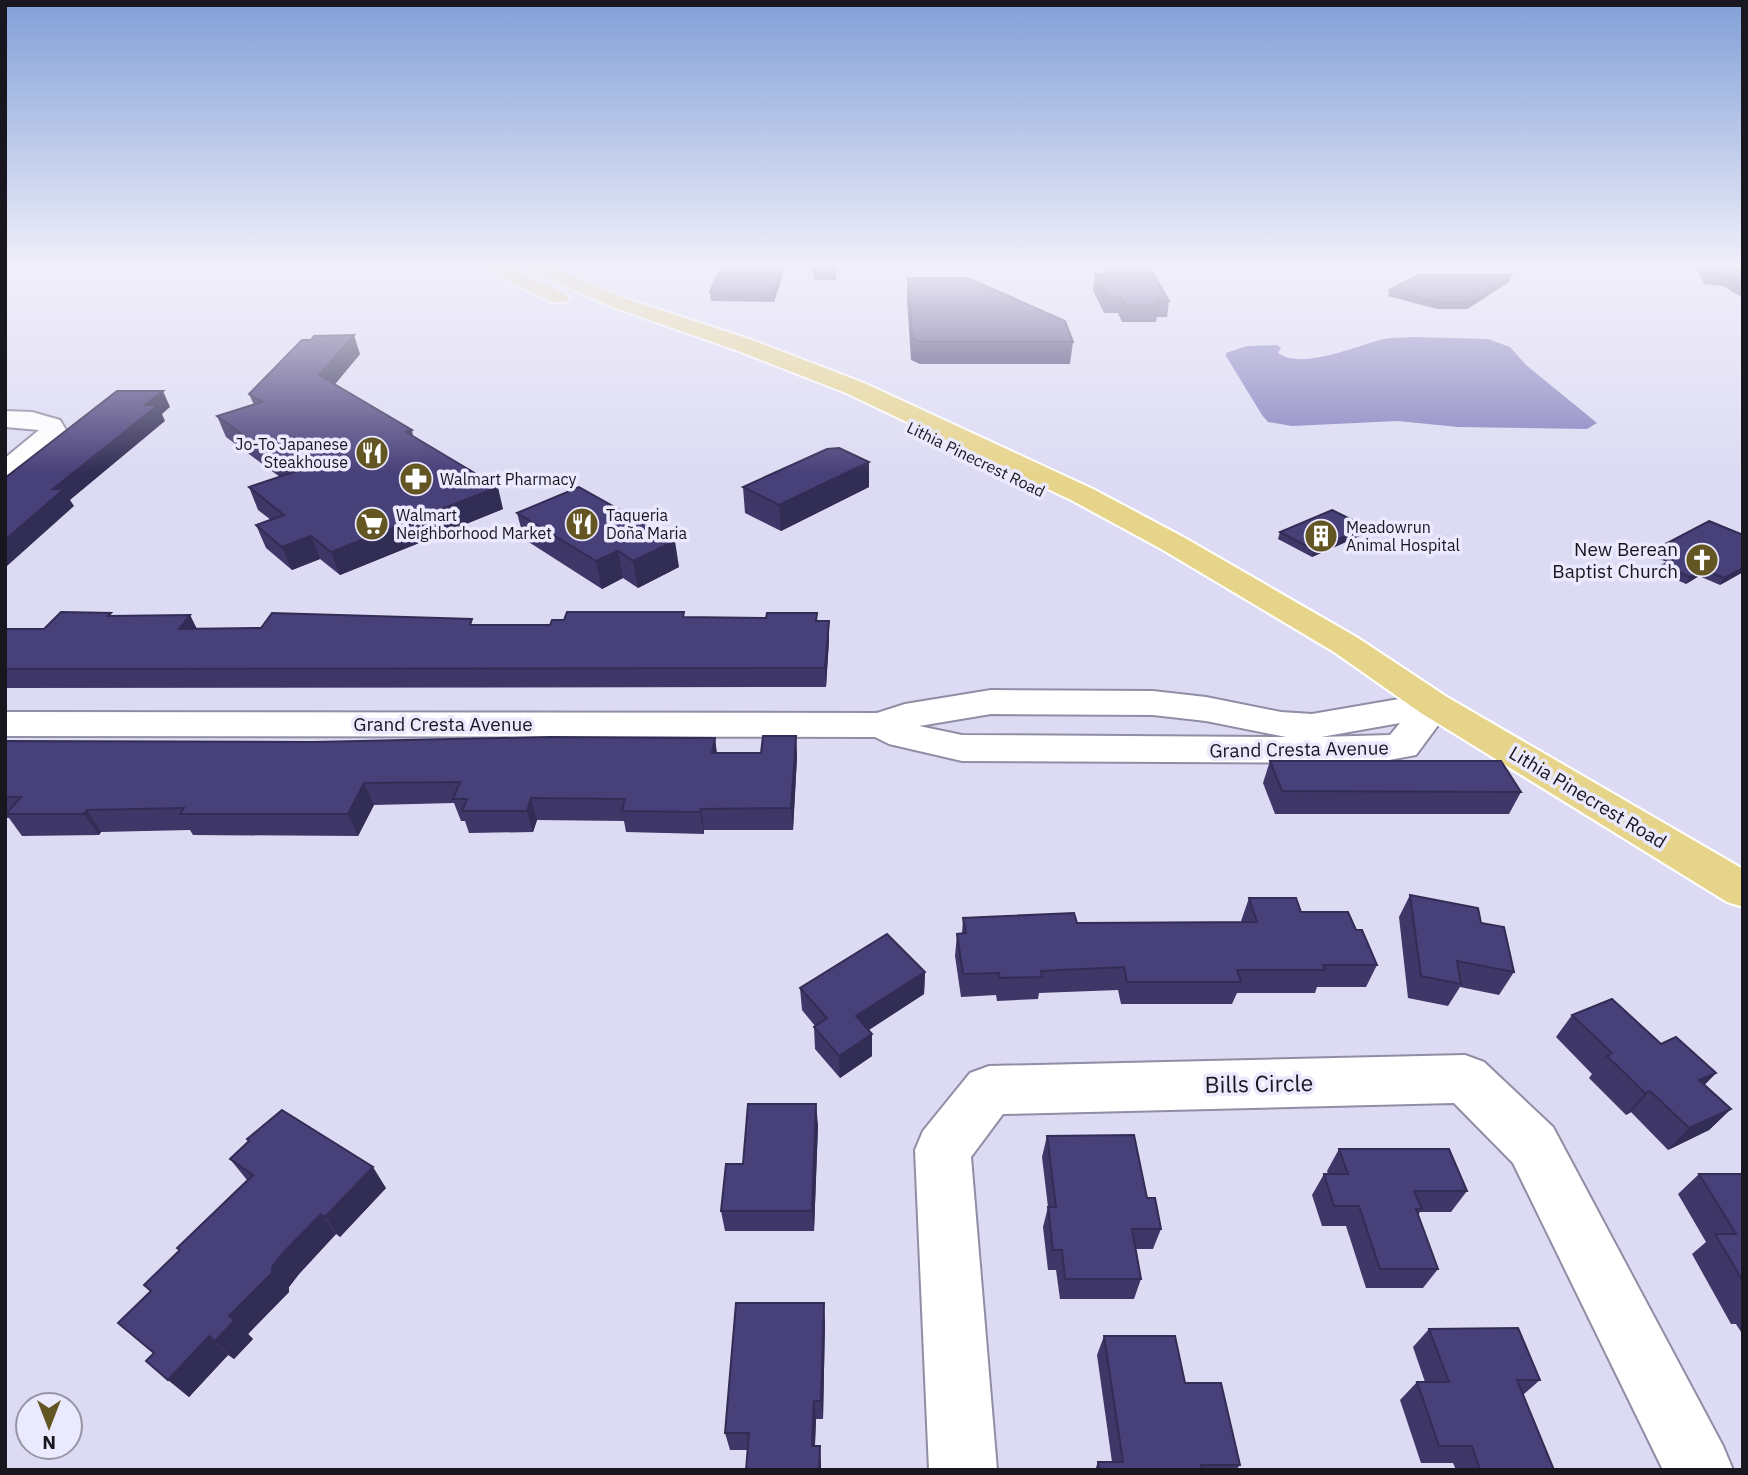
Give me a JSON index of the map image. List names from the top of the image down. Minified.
{"streets":{"main road":["Lithia Pinecrest Road"],"street":["Grand Cresta Avenue","Bills Circle"]},"crossings":[["Lithia Pinecrest Road","Grand Cresta Avenue"]],"places":{"restaurant":["Jo-To Japanese Steakhouse","Taqueria Doña Maria"],"pharmacy":["Walmart Pharmacy"],"supermarket":["Walmart Neighborhood Market"],"building":["Meadowrun Animal Hospital"],"church":["New Berean Baptist Church"]},"north":"bottom"}
